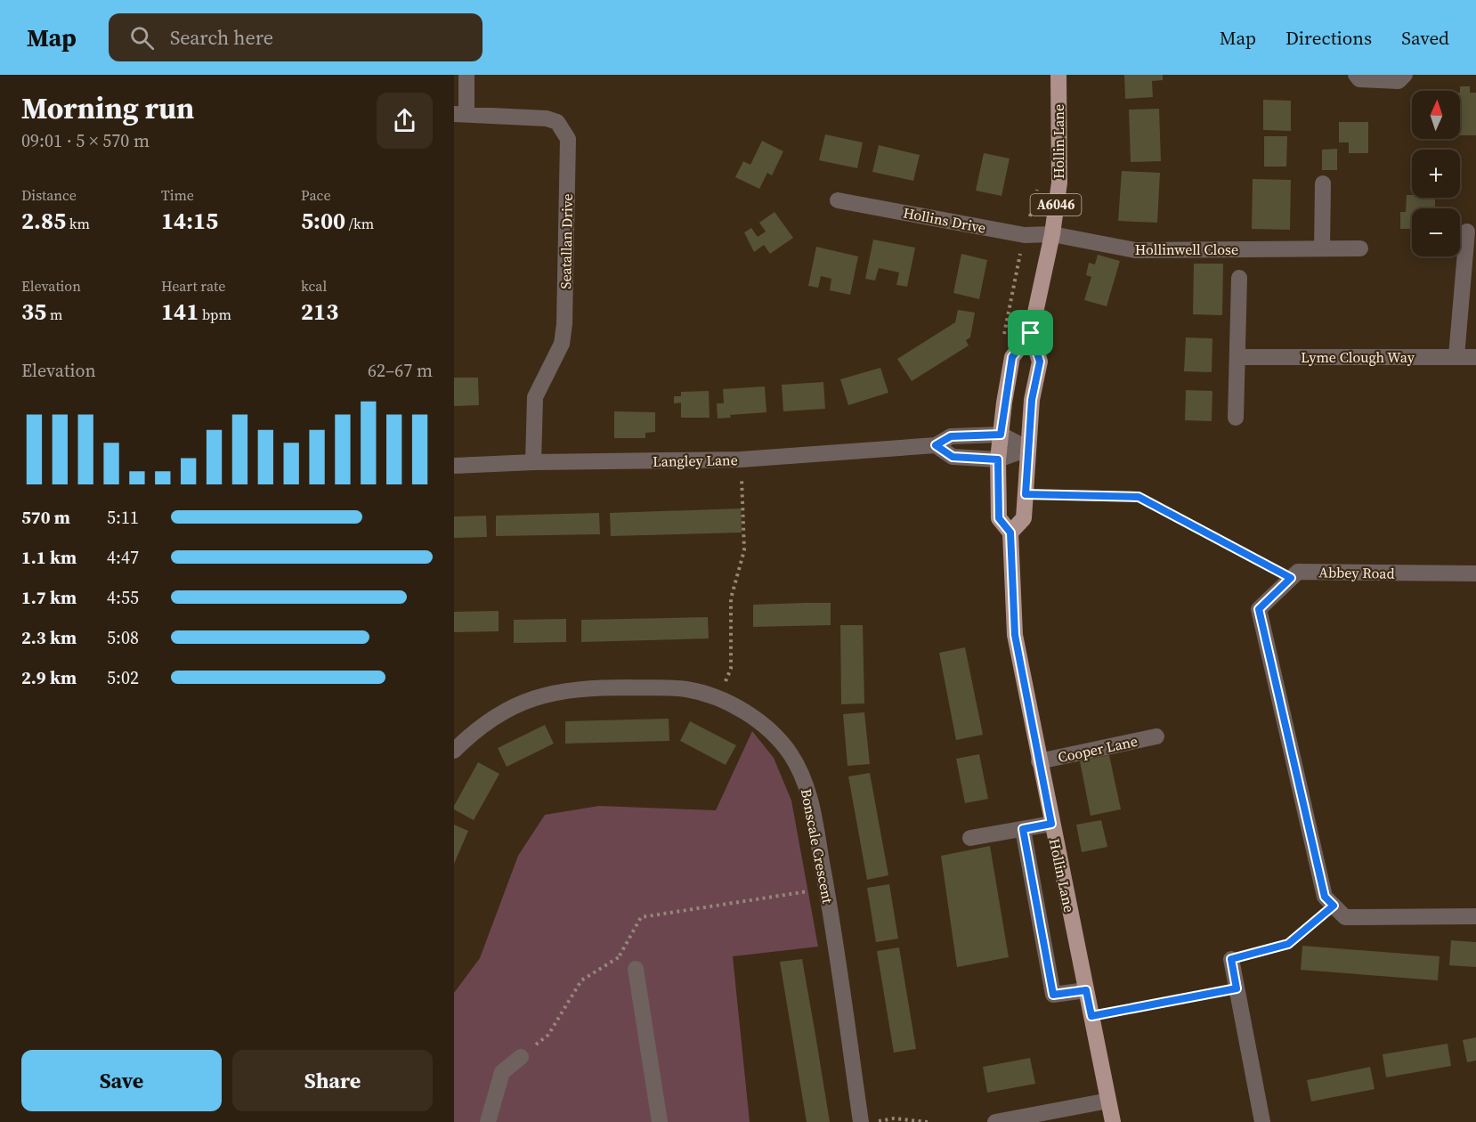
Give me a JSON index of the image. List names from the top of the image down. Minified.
{"streets":{"main road":["Hollin Lane","A6046"],"street":["Hollins Drive","Seatallan Drive","Hollinwell Close","Lyme Clough Way","Langley Lane","Abbey Road","Cooper Lane","Bonscale Crescent"]},"crossings":[["Hollin Lane","Hollins Drive"],["Hollin Lane","Hollinwell Close"],["Hollin Lane","Langley Lane"],["Hollin Lane","Cooper Lane"],["Hollins Drive","Hollinwell Close"],["Seatallan Drive","Langley Lane"]],"north":"top","page":{"header":"Map","search":"Search here","nav":["Map","Directions","Saved"],"heading":["Morning run","09:01 · 5 × 570 m"],"map_buttons":["+","−"],"stats":[["Distance","2.85 km"],["Time","14:15"],["Pace","5:00 /km"],["Elevation","35 m"],["Heart rate","141 bpm"],["kcal","213"]],"chart":["Elevation","62–67 m"],"list":[{"name":"570 m","note":"5:11"},{"name":"1.1 km","note":"4:47"},{"name":"1.7 km","note":"4:55"},{"name":"2.3 km","note":"5:08"},{"name":"2.9 km","note":"5:02"}],"buttons":["Save","Share"]}}
